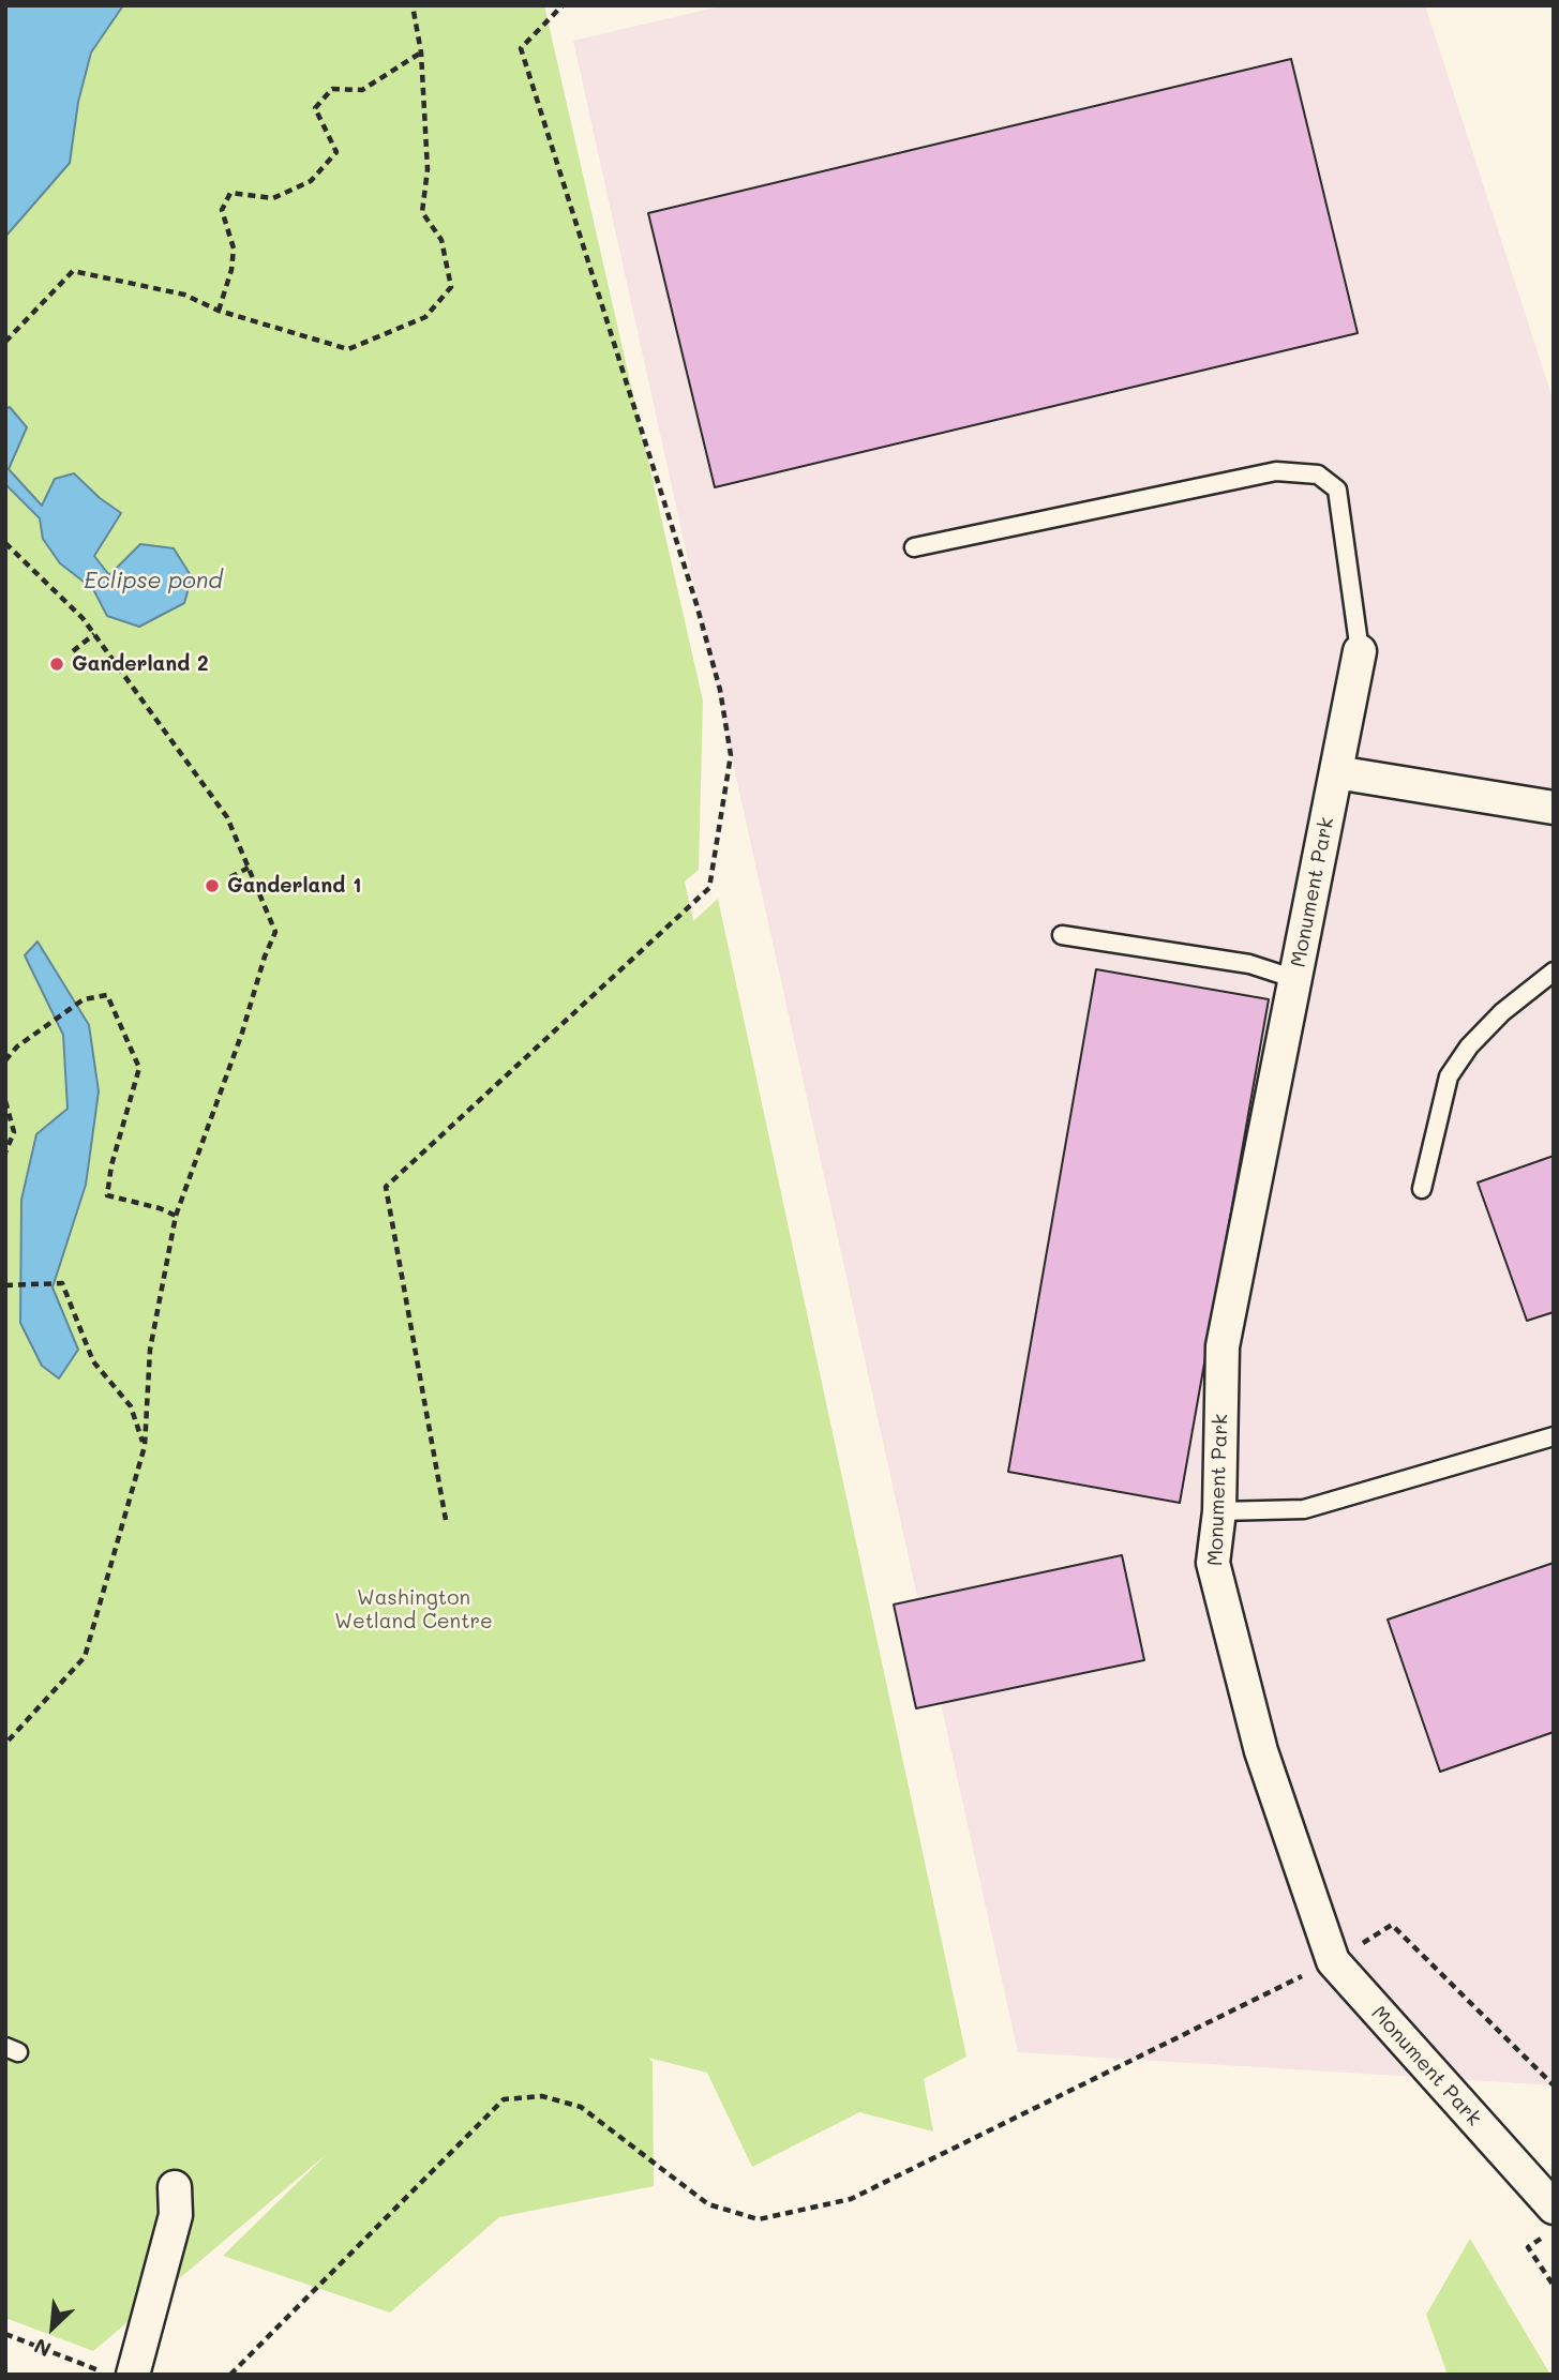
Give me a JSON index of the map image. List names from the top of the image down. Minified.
{"streets":{"street":["Monument Park"]},"water":["Eclipse pond"],"parks":["Washington Wetland Centre"],"places":["Ganderland 2","Ganderland 1"],"north":"bottom left"}
